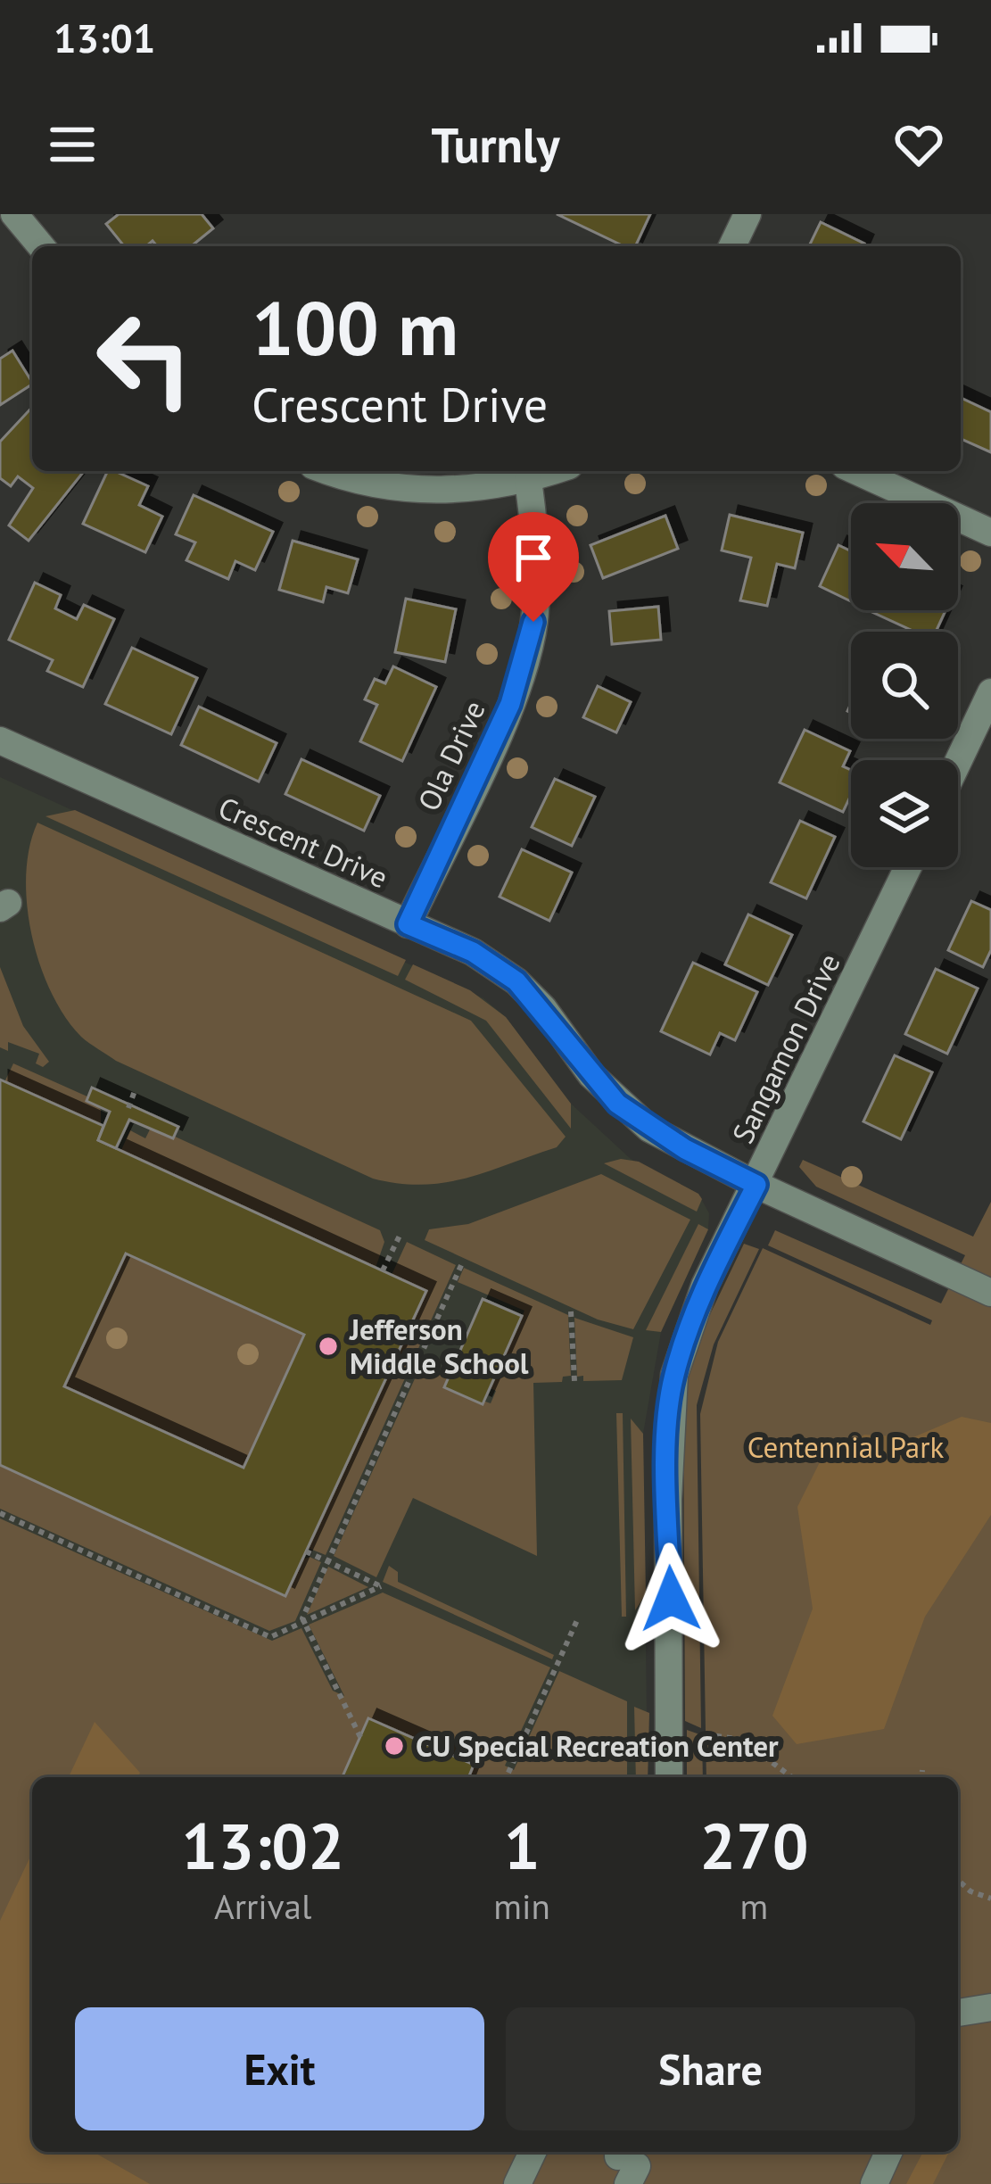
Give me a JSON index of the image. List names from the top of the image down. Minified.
{"streets":{"street":["Ola Drive","Crescent Drive","Sangamon Drive"]},"crossings":[["Ola Drive","Crescent Drive"],["Crescent Drive","Sangamon Drive"]],"parks":["Centennial Park"],"places":["Jefferson Middle School","CU Special Recreation Center"],"north":"top left","page":{"status":"13:01","header":"Turnly","turn":["100 m","Crescent Drive"],"eta":["13:02","Arrival","1","min","270","m"],"buttons":["Exit","Share"]}}
